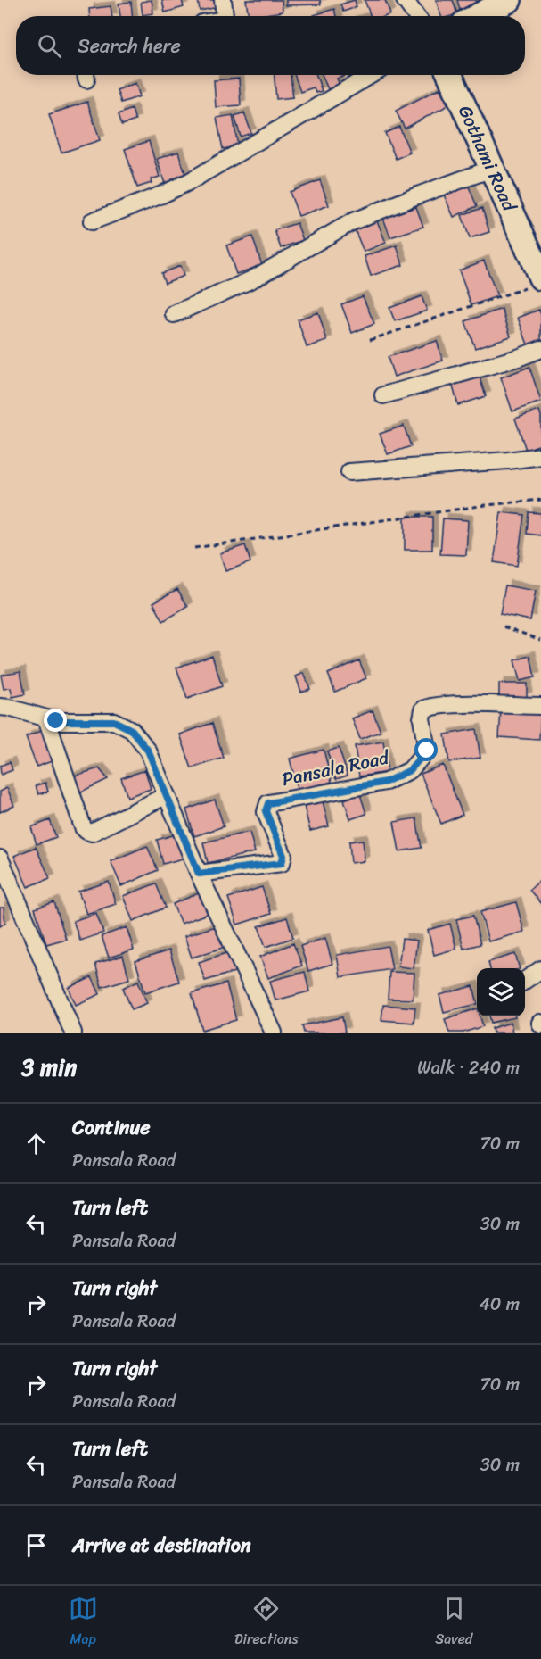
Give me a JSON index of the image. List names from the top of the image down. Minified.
{"streets":{"street":["Gothami Road","Pansala Road"]},"page":{"search":"Search here","heading":["3 min","Walk · 240 m"],"list":[["Continue","Pansala Road","70 m"],["Turn left","Pansala Road","30 m"],["Turn right","Pansala Road","40 m"],["Turn right","Pansala Road","70 m"],["Turn left","Pansala Road","30 m"],"Arrive at destination"],"nav":["Map","Directions","Saved"]}}
